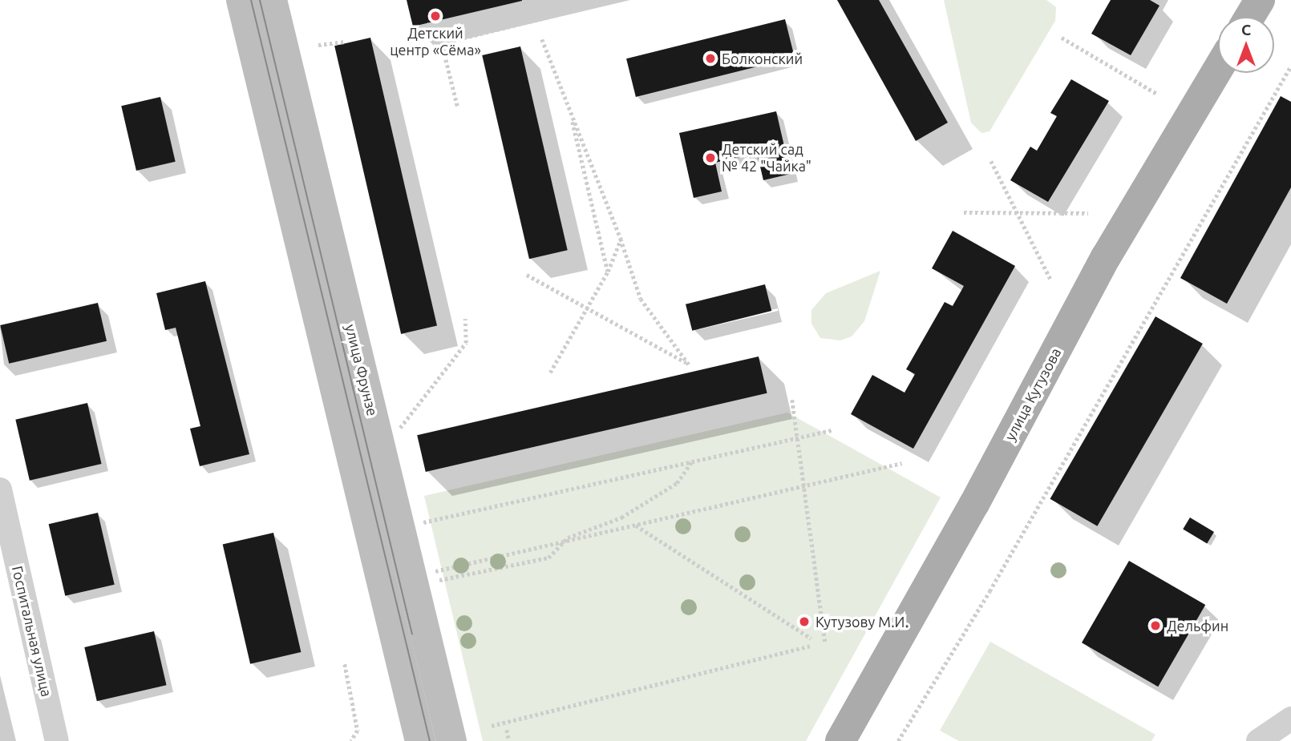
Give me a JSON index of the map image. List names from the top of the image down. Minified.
{"streets":{"main road":["улица Фрунзе","улица Кутузова"],"street":["Госпитальная улица"]},"places":["Детский центр «Сёма»","Болконский","Детский сад № 42 \"Чайка\"","Кутузову М.И.","Дельфин"],"north":"top"}
